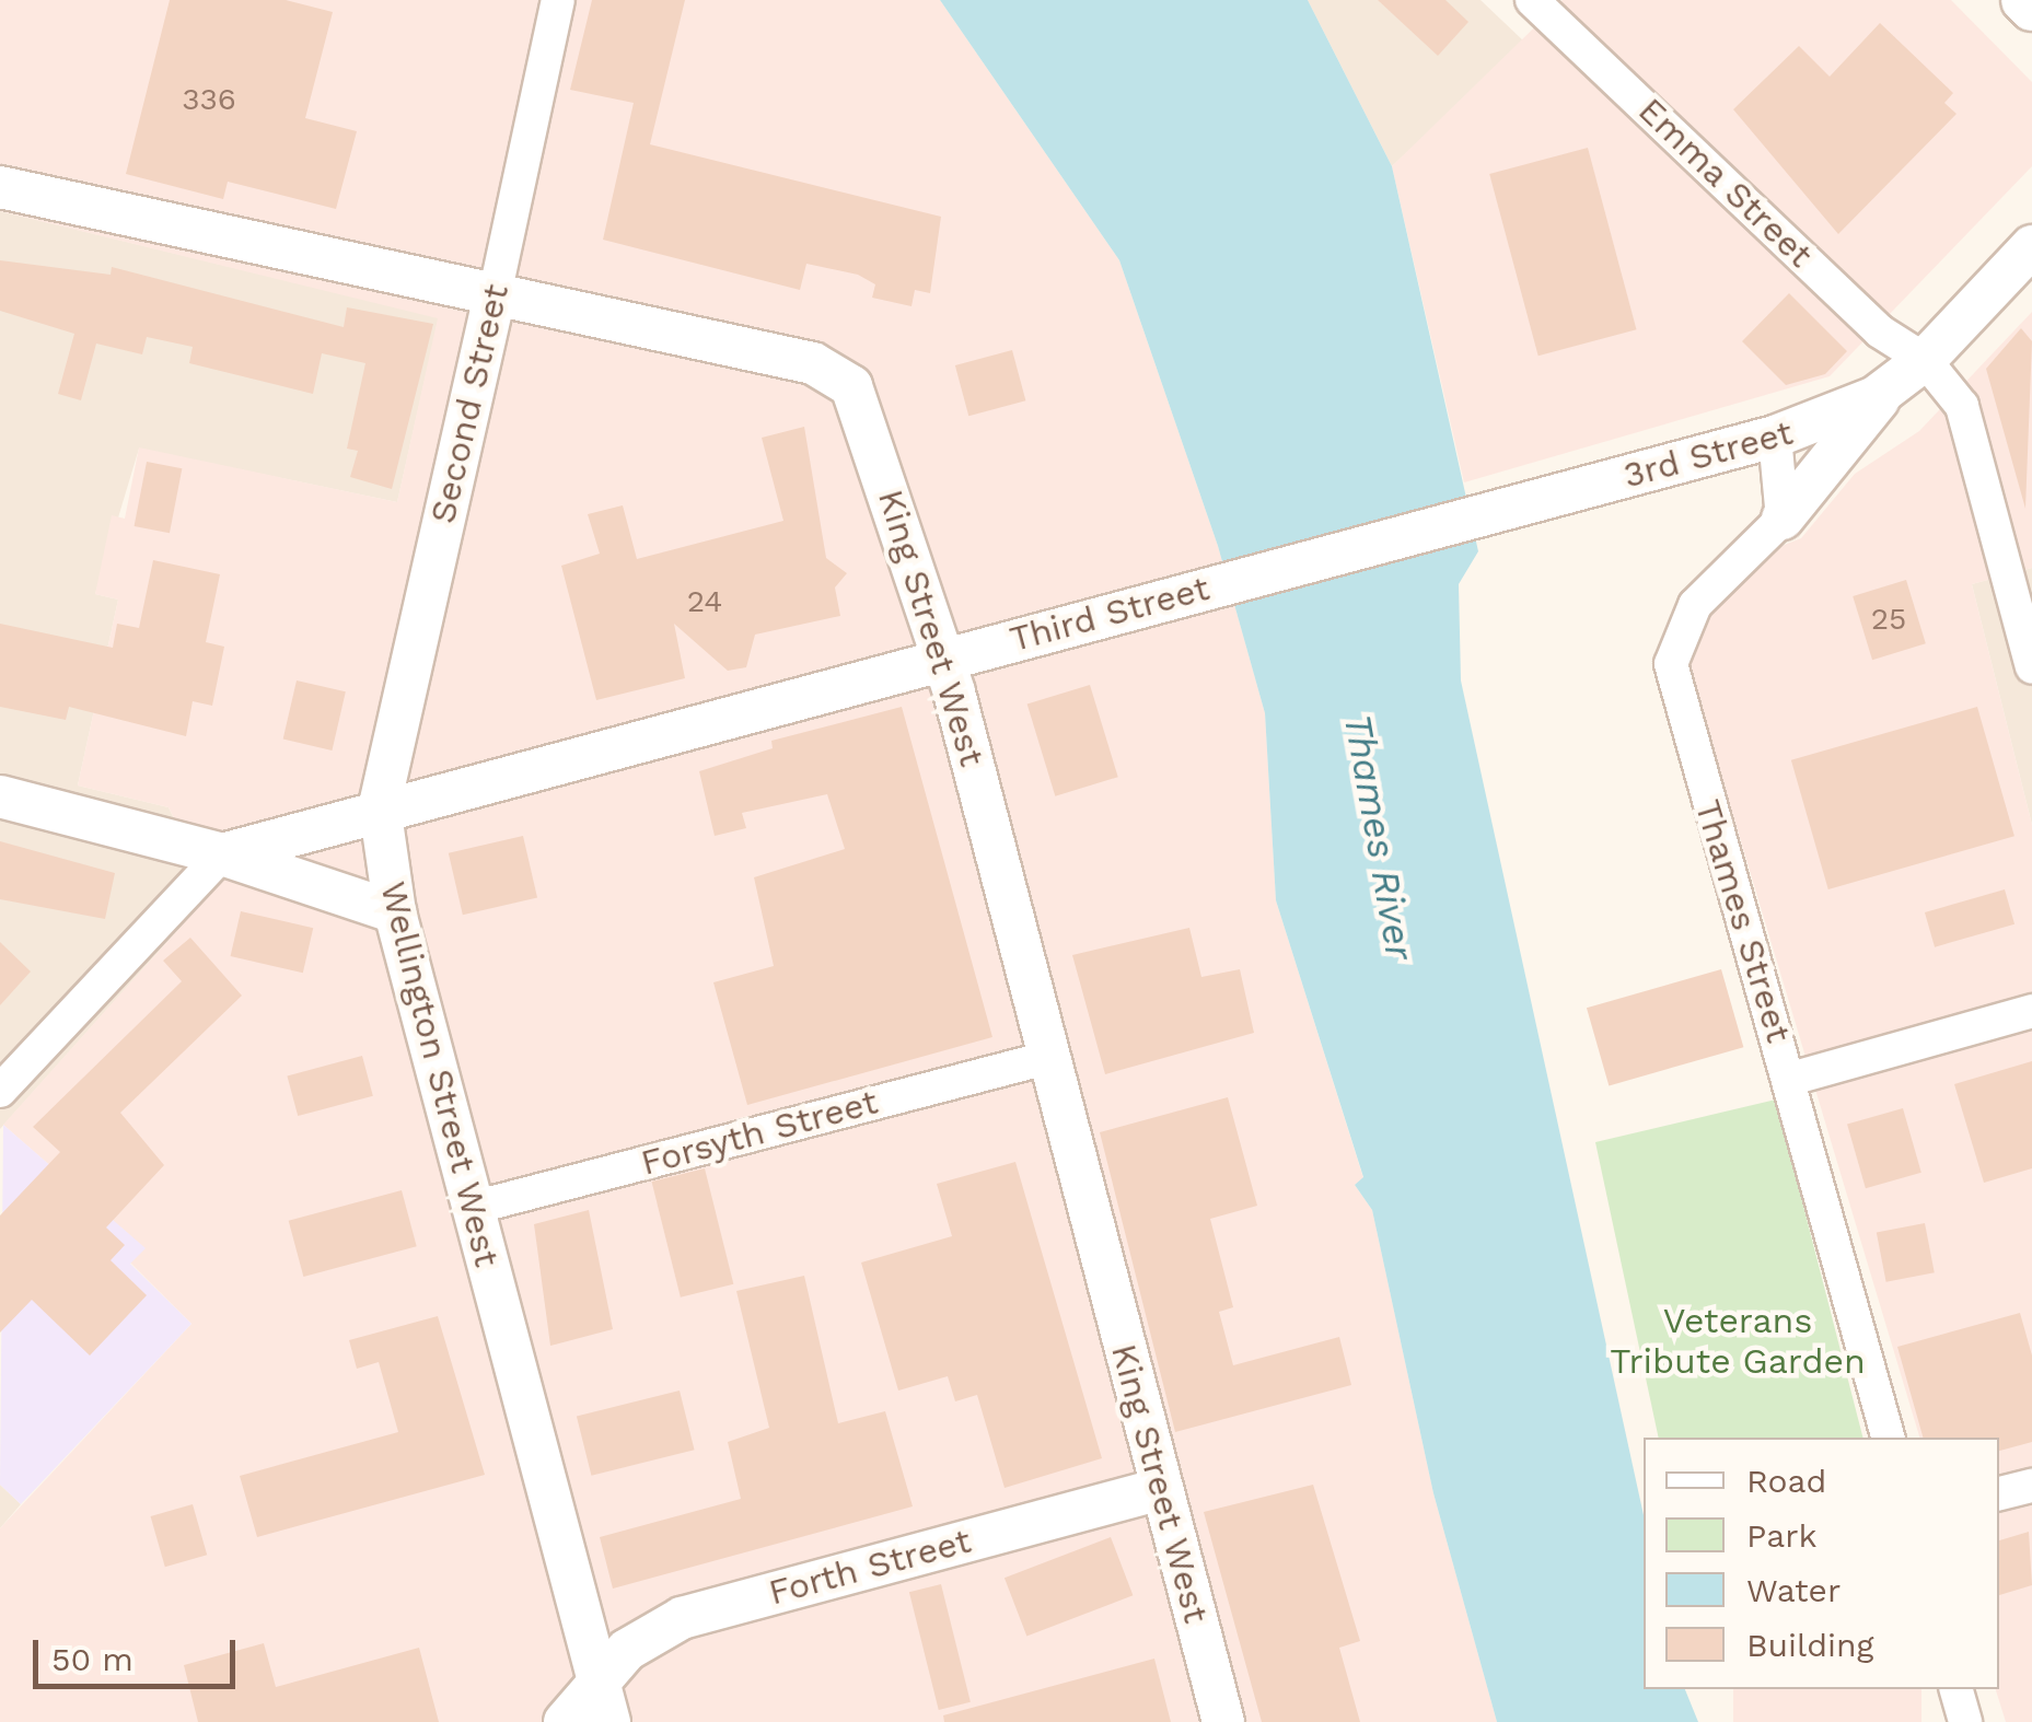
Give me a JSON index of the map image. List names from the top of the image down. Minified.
{"streets":{"street":["Emma Street","Second Street","3rd Street","Third Street","King Street West","Thames Street","Wellington Street West","Forsyth Street","Forth Street"]},"crossings":[["Second Street","Third Street"],["Second Street","King Street West"],["Second Street","Wellington Street West"],["3rd Street","Third Street"],["Third Street","King Street West"],["Third Street","Wellington Street West"],["King Street West","Forsyth Street"],["King Street West","Forth Street"],["Wellington Street West","Forsyth Street"],["Wellington Street West","Forth Street"]],"water":["Thames River"],"parks":["Veterans Tribute Garden"],"house_numbers":["336","24","25"],"legend":["Road","Park","Water","Building"],"scale_bar":"50 m"}
